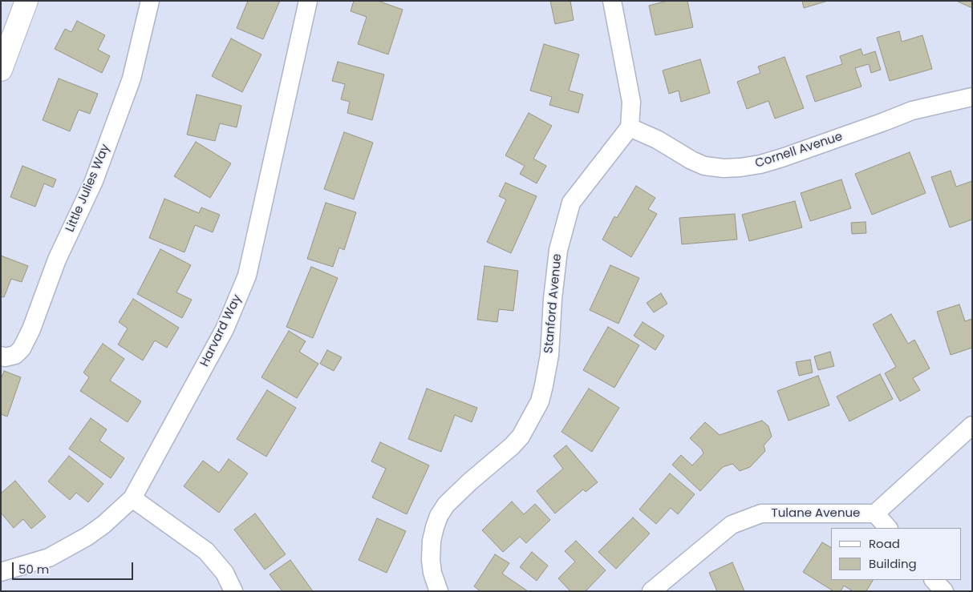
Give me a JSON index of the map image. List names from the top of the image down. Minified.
{"streets":{"street":["Cornell Avenue","Little Julies Way","Stanford Avenue","Harvard Way","Tulane Avenue"]},"crossings":[["Cornell Avenue","Stanford Avenue"]],"legend":["Road","Building"],"scale_bar":"50 m"}
